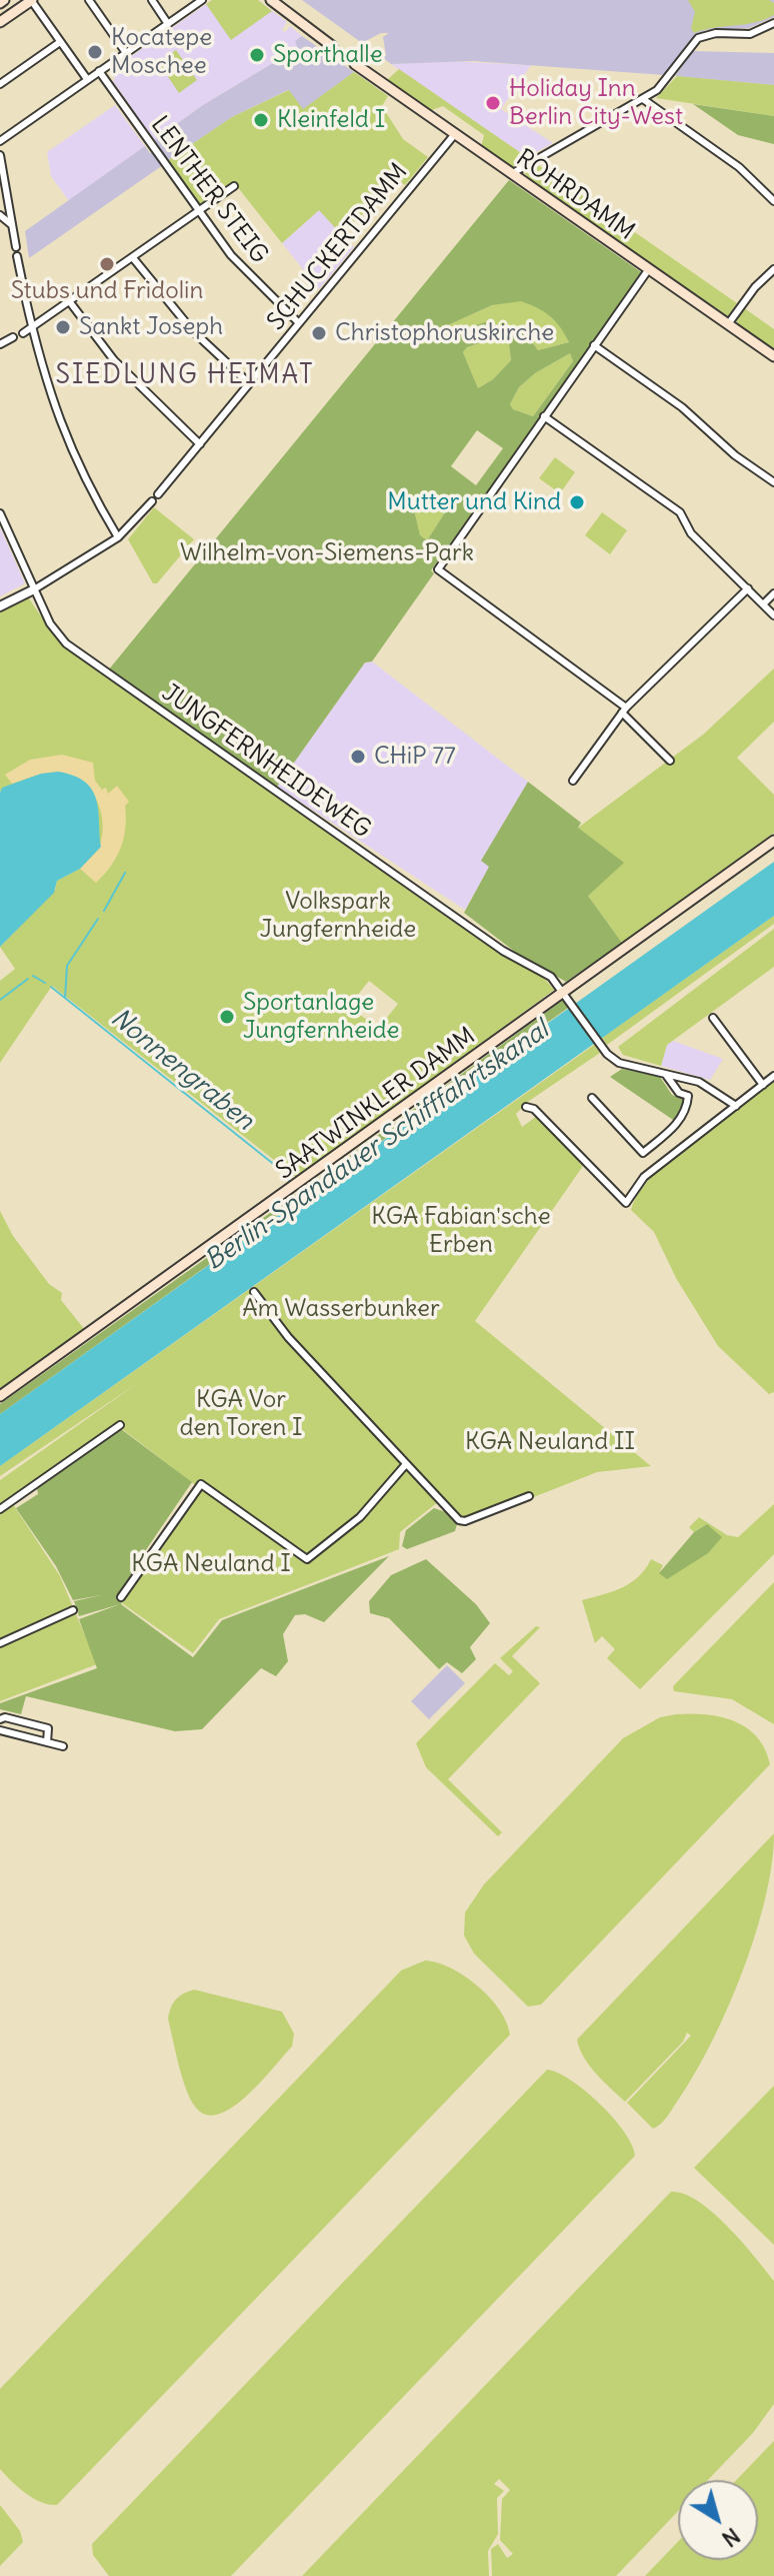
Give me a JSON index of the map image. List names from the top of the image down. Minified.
{"streets":{"main road":["ROHRDAMM","SAATWINKLER DAMM"],"street":["LENTHER STEIG","SCHUCKERTDAMM","JUNGFERNHEIDEWEG"]},"crossings":[["LENTHER STEIG","SCHUCKERTDAMM"],["ROHRDAMM","SCHUCKERTDAMM"],["JUNGFERNHEIDEWEG","SAATWINKLER DAMM"]],"districts":["SIEDLUNG HEIMAT"],"water":["Nonnengraben","Berlin-Spandauer Schifffahrtskanal"],"parks":["Wilhelm-von-Siemens-Park","Volkspark Jungfernheide","KGA Fabian'sche Erben","Am Wasserbunker","KGA Vor den Toren I","KGA Neuland II","KGA Neuland I"],"places":["Kocatepe Moschee","Sporthalle","Holiday Inn Berlin City-West","Kleinfeld I","Stubs und Fridolin","Sankt Joseph","Christophoruskirche","Mutter und Kind","CHiP 77","Sportanlage Jungfernheide"],"north":"bottom right"}
